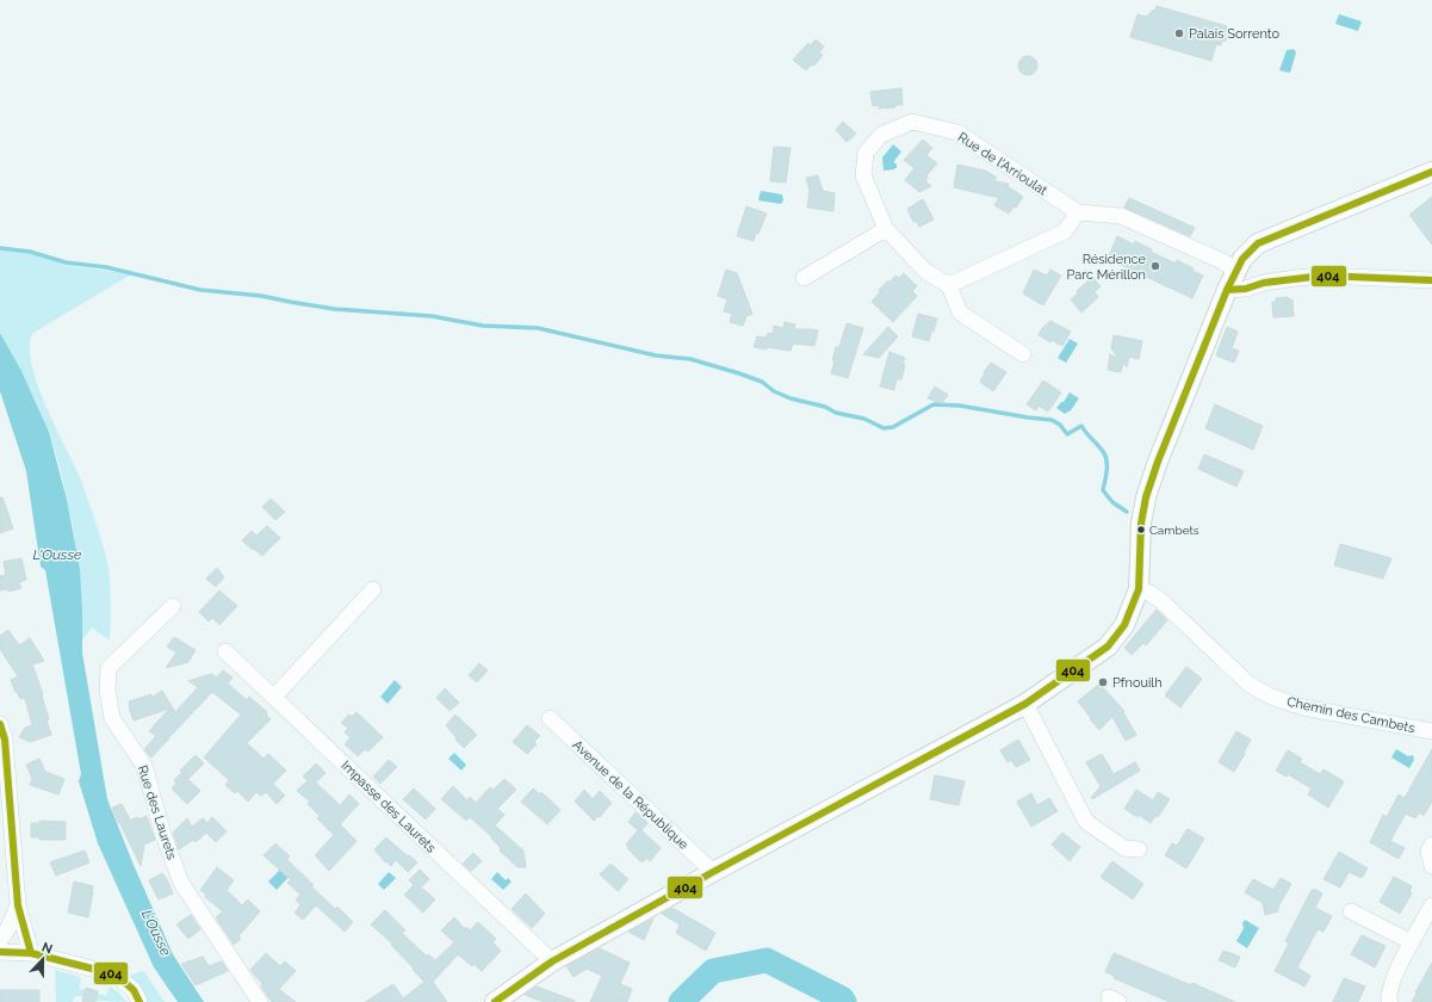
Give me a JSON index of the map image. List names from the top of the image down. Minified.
{"streets":{"street":["Rue de l'Arrioulat","Chemin des Cambets","Avenue de la République","Impasse des Laurets","Rue des Laurets"]},"water":["L'Ousse"],"places":["Palais Sorrento","Résidence Parc Mérillon","Cambets","Pfnouilh"],"lines":["transit line 404"],"north":"top"}
